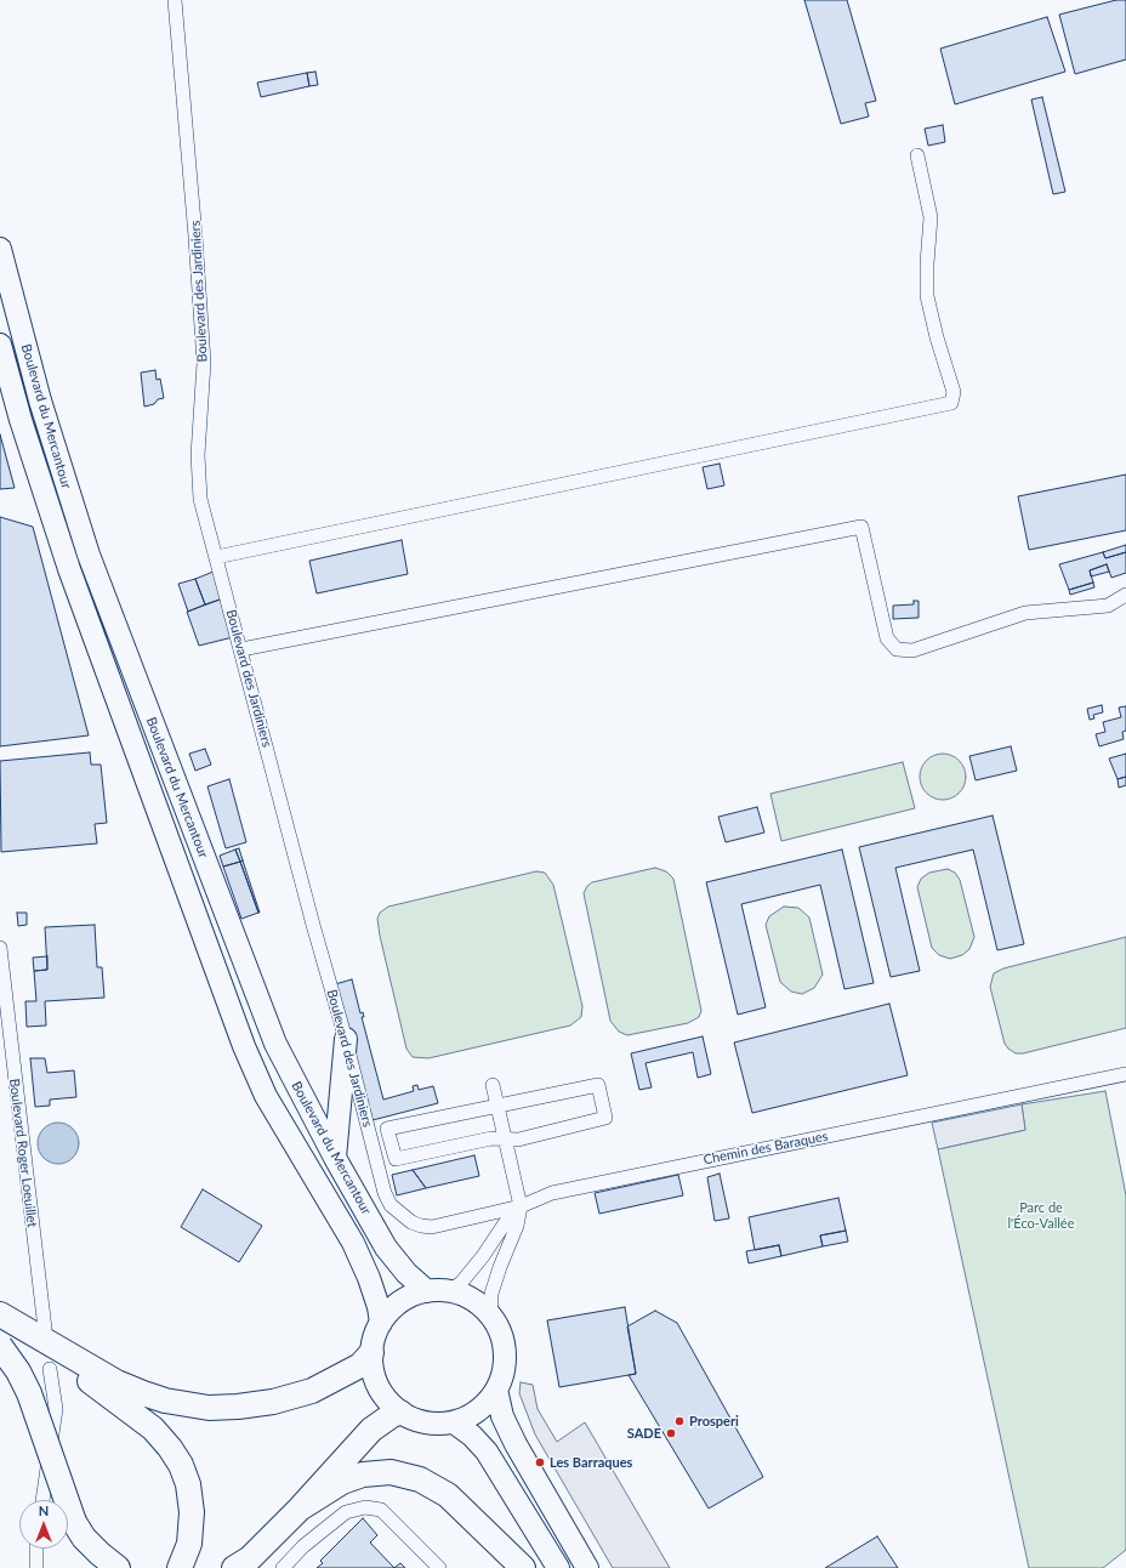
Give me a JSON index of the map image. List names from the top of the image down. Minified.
{"streets":{"main road":["Boulevard du Mercantour"],"street":["Boulevard des Jardiniers","Chemin des Baraques","Boulevard Roger Loeuillet"]},"crossings":[["Boulevard des Jardiniers","Chemin des Baraques"]],"parks":["Parc de l'Éco-Vallée"],"places":["Prosperi","SADE","Les Barraques"],"north":"top"}
